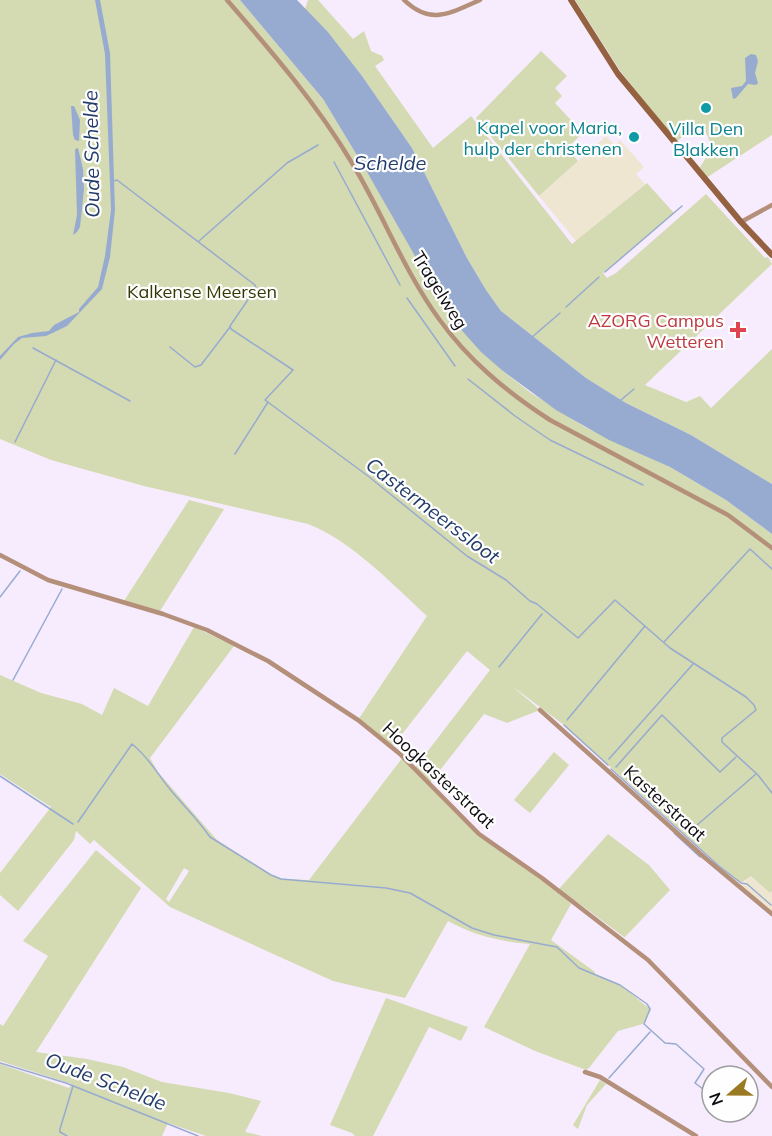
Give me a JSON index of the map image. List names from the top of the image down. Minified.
{"streets":{"street":["Tragelweg","Hoogkasterstraat","Kasterstraat"]},"water":["Oude Schelde","Schelde","Castermeerssloot"],"parks":["Kalkense Meersen"],"places":{"other":["Villa Den Blakken","Kapel voor Maria, hulp der christenen"],"health":["AZORG Campus Wetteren"]},"north":"left"}
